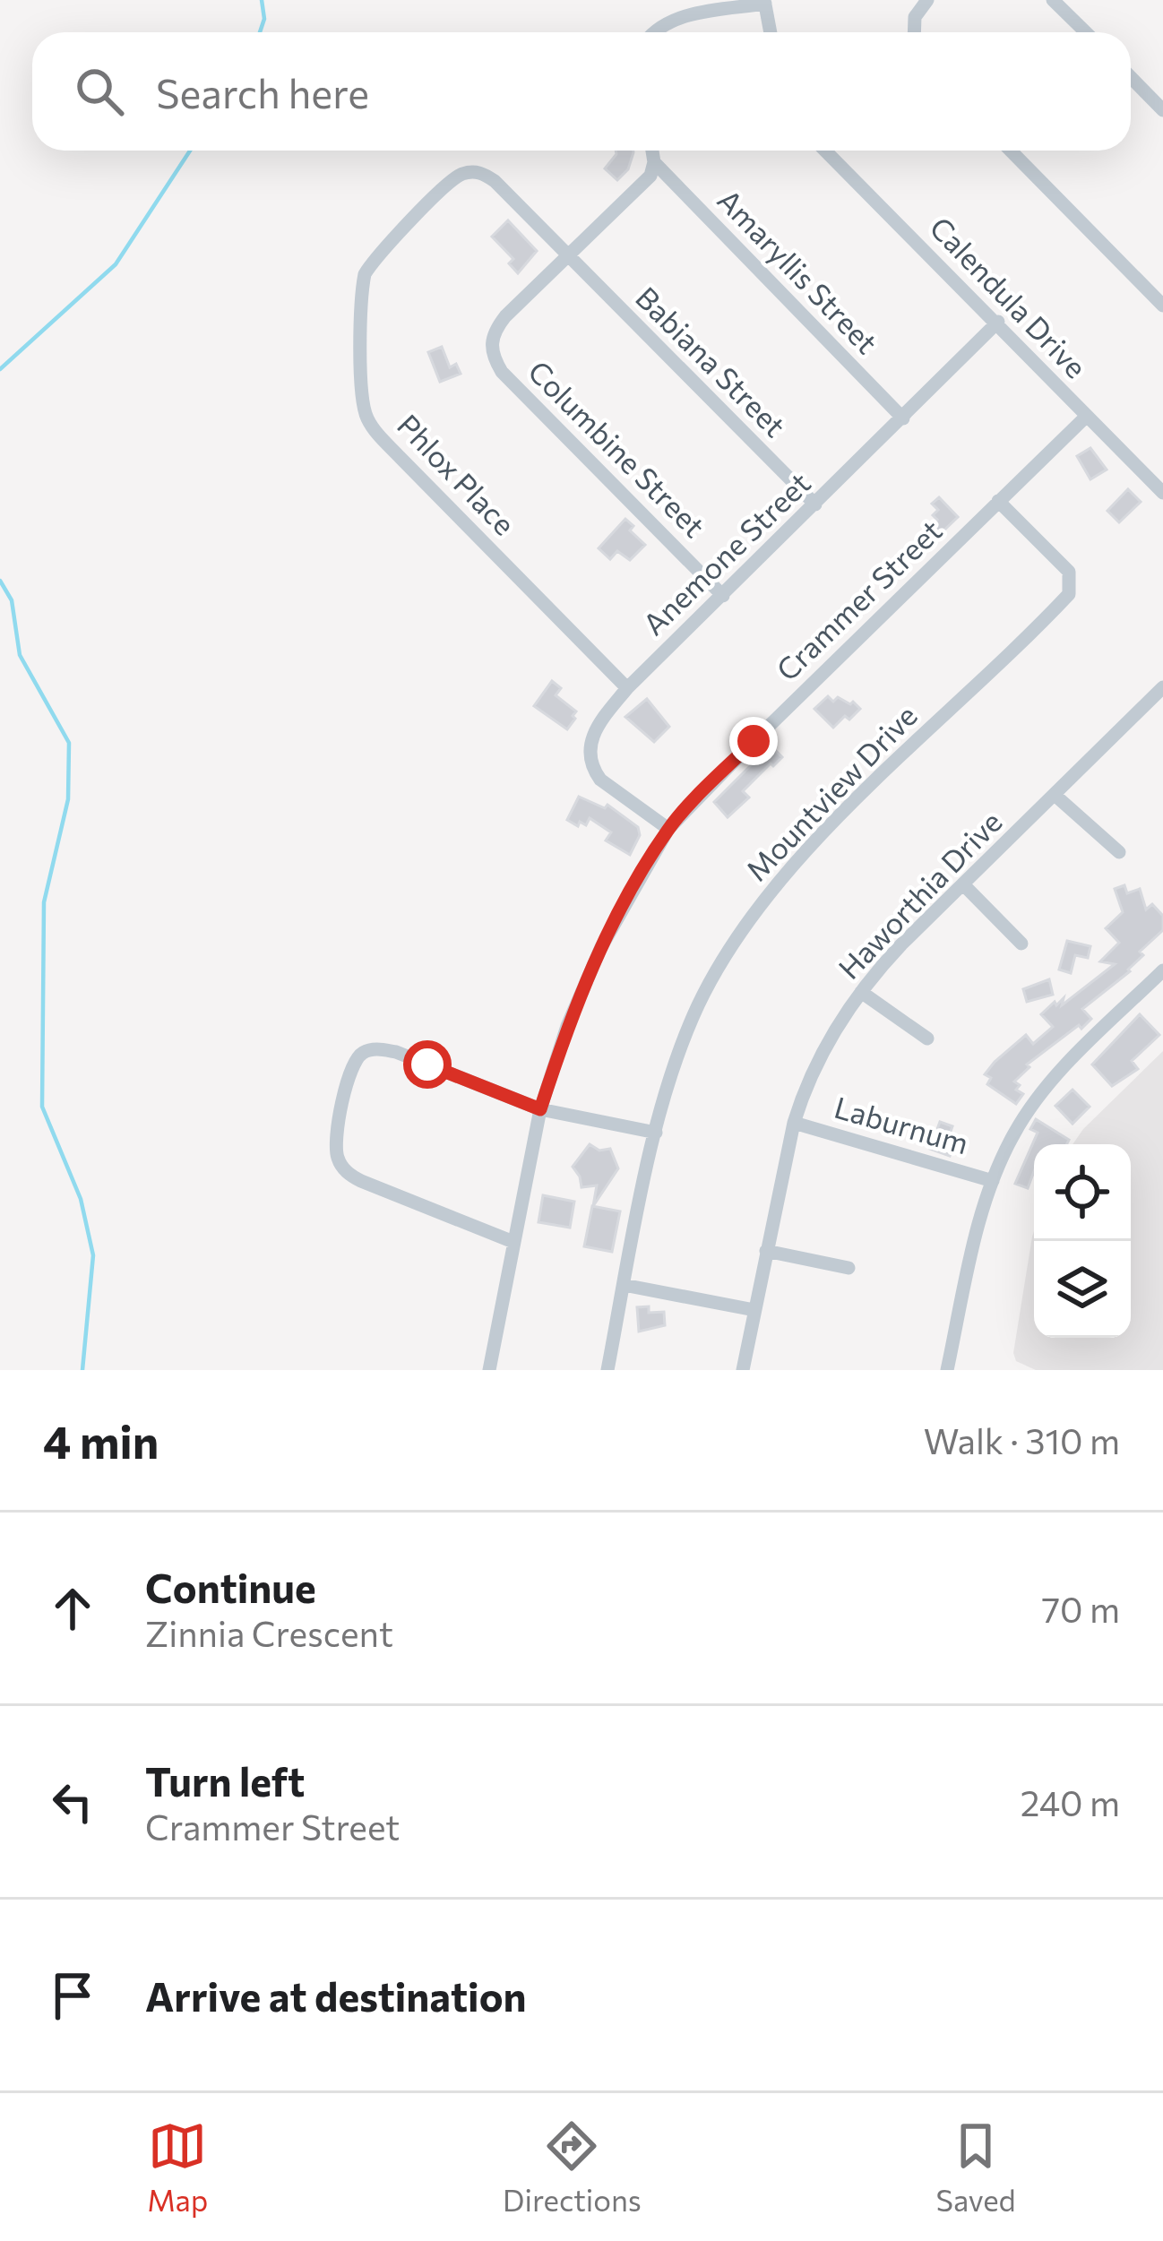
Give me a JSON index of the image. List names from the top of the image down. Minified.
{"streets":{"street":["Amaryllis Street","Calendula Drive","Babiana Street","Columbine Street","Phlox Place","Anemone Street","Crammer Street","Mountview Drive","Haworthia Drive","Laburnum"]},"crossings":[["Amaryllis Street","Columbine Street"],["Amaryllis Street","Anemone Street"],["Calendula Drive","Anemone Street"],["Calendula Drive","Crammer Street"],["Babiana Street","Columbine Street"],["Babiana Street","Phlox Place"],["Babiana Street","Anemone Street"],["Columbine Street","Phlox Place"],["Columbine Street","Anemone Street"],["Phlox Place","Anemone Street"],["Anemone Street","Crammer Street"],["Crammer Street","Mountview Drive"],["Haworthia Drive","Laburnum"]],"page":{"search":"Search here","heading":["4 min","Walk · 310 m"],"list":[["Continue","Zinnia Crescent","70 m"],["Turn left","Crammer Street","240 m"],"Arrive at destination"],"nav":["Map","Directions","Saved"]}}
